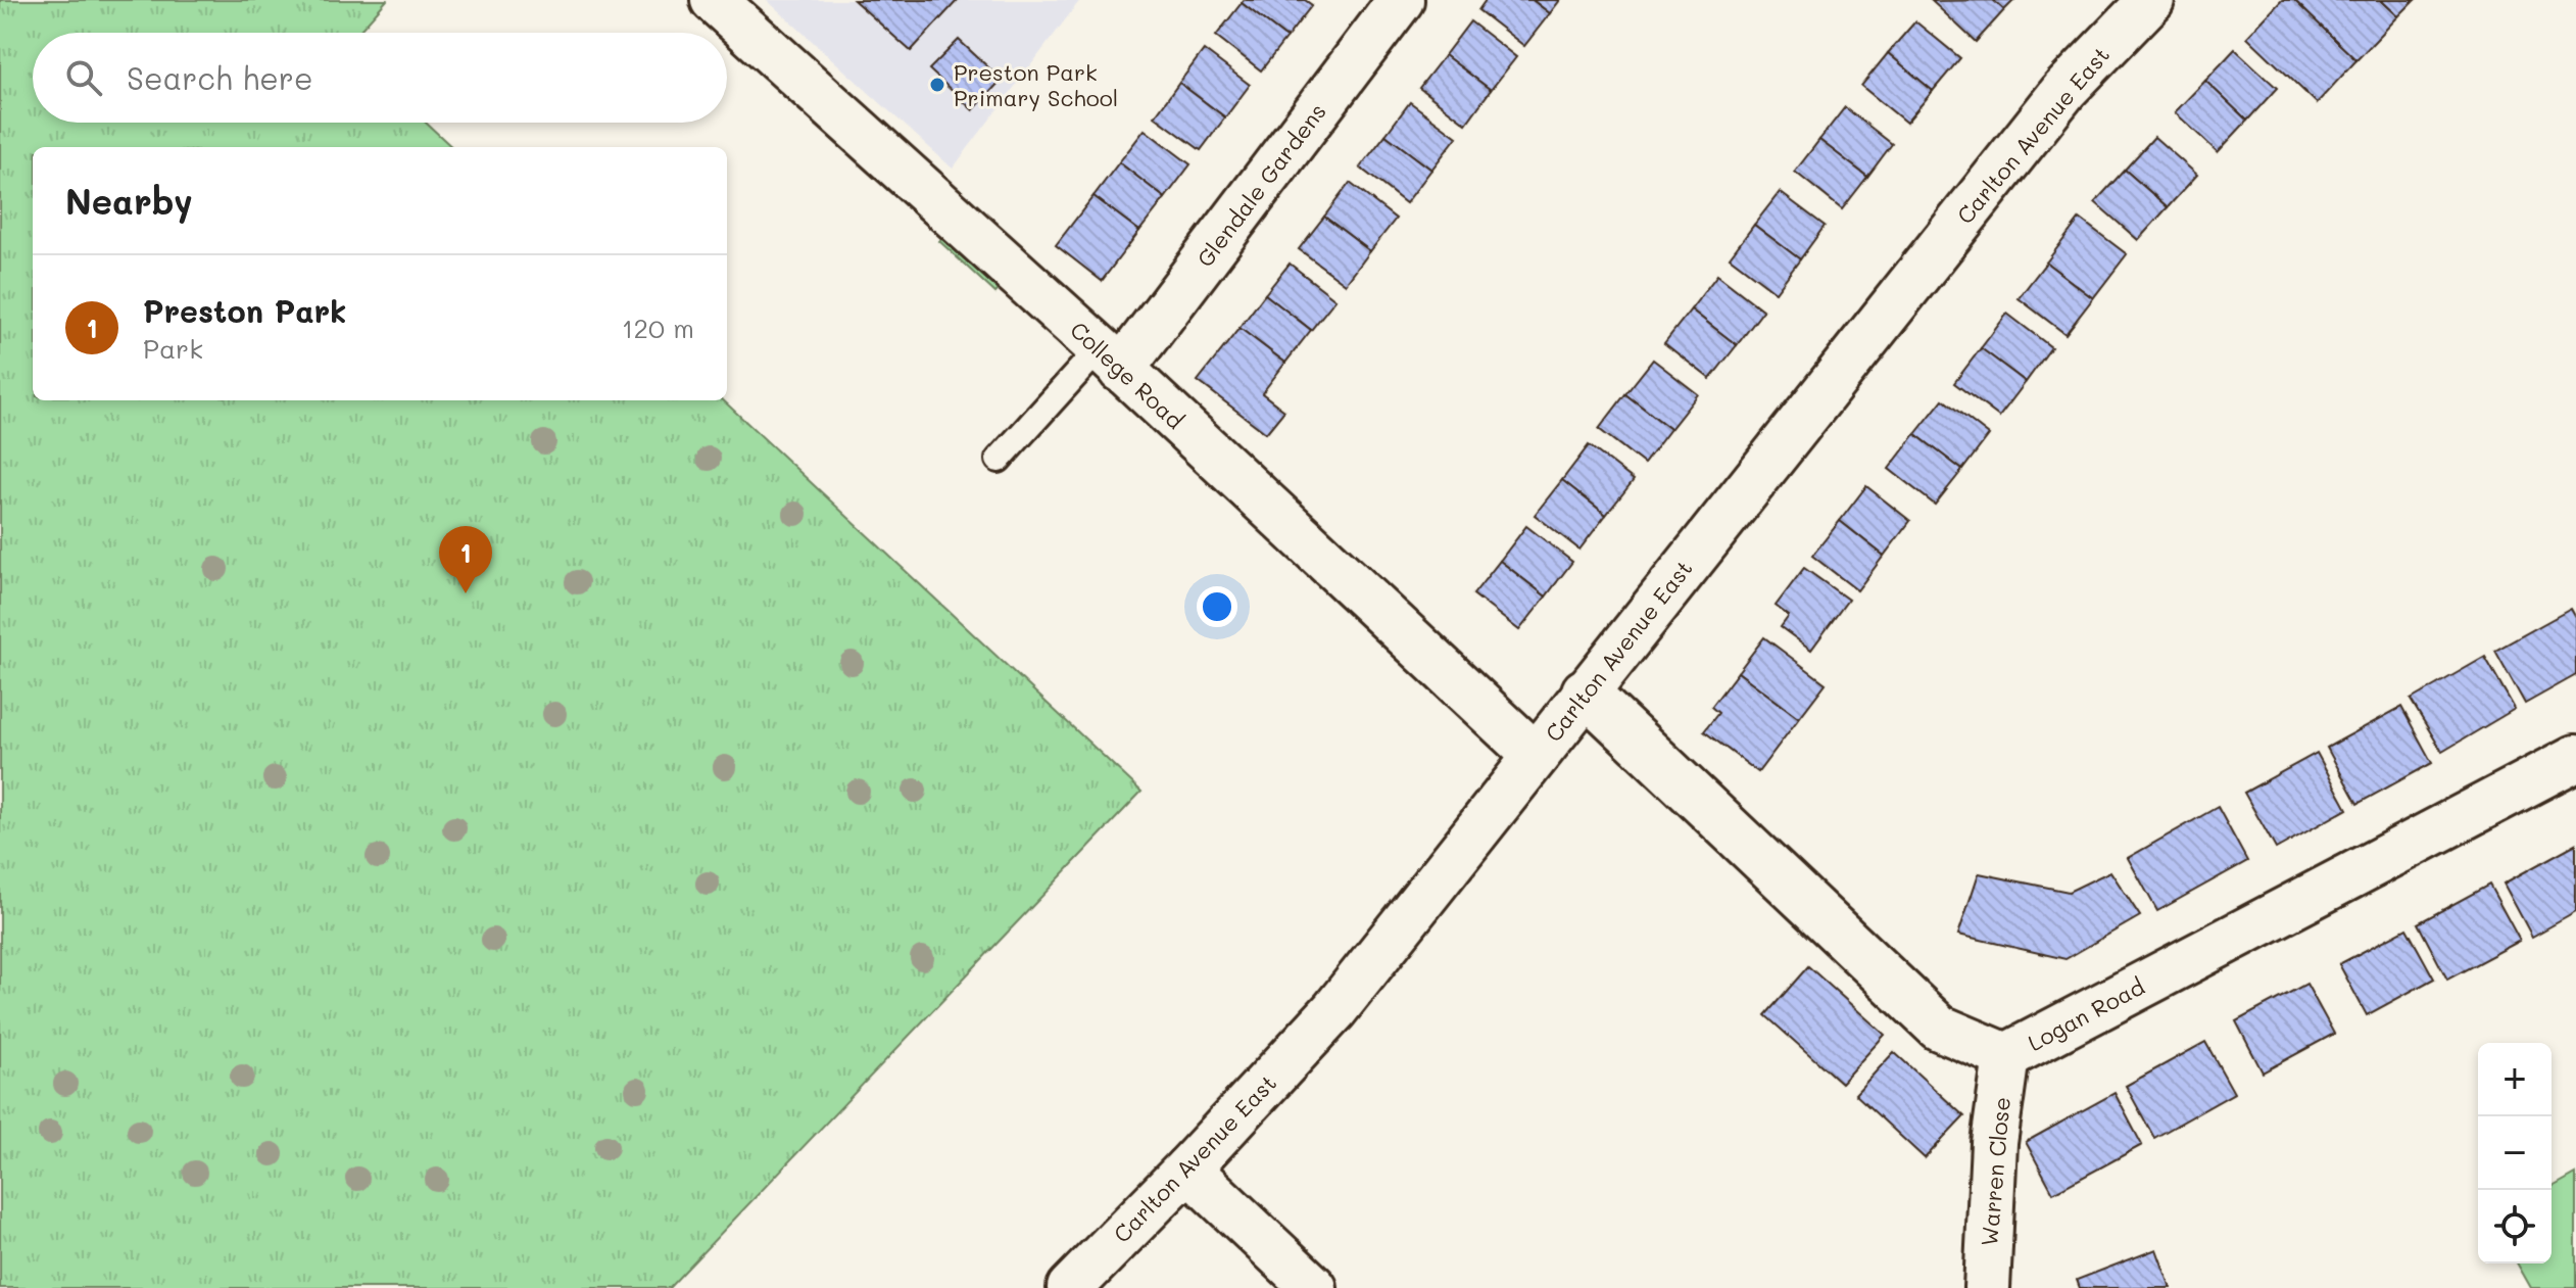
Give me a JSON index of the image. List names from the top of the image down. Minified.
{"streets":{"street":["Carlton Avenue East","Glendale Gardens","College Road","Logan Road","Warren Close"]},"crossings":[["Carlton Avenue East","College Road"],["Carlton Avenue East","Logan Road"],["Glendale Gardens","College Road"],["Logan Road","Warren Close"]],"places":["Preston Park Primary School"],"page":{"search":"Search here","heading":"Nearby","list":[{"mark":"1","name":"Preston Park","note":"Park","value":"120 m"}],"pins":"1","map_buttons":["+","−"]}}
